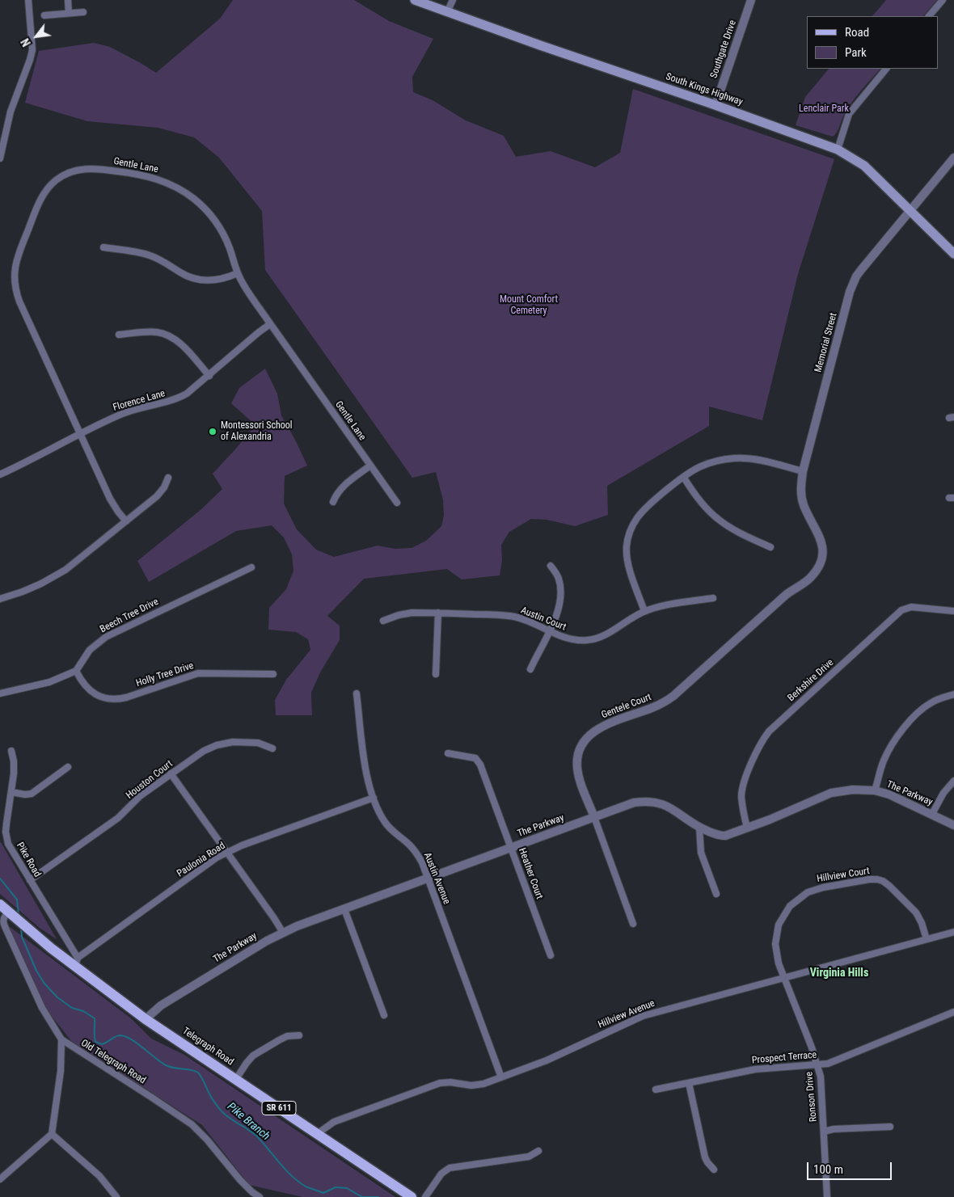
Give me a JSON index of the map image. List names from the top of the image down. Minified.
{"streets":{"main road":["South Kings Highway","Telegraph Road","SR 611"],"street":["Southgate Drive","Gentle Lane","Memorial Street","Florence Lane","Beech Tree Drive","Austin Court","Holly Tree Drive","Berkshire Drive","Gentele Court","Houston Court","The Parkway","Pike Road","Paulonia Road","Heather Court","Hillview Court","Austin Avenue","Hillview Avenue","Prospect Terrace","Old Telegraph Road","Ronson Drive"]},"crossings":[["Southgate Drive","South Kings Highway"],["South Kings Highway","Memorial Street"],["Gentle Lane","Florence Lane"],["Memorial Street","Gentele Court"],["Beech Tree Drive","Holly Tree Drive"],["Berkshire Drive","The Parkway"],["Gentele Court","The Parkway"],["Houston Court","Pike Road"],["The Parkway","Heather Court"],["The Parkway","Austin Avenue"],["The Parkway","Telegraph Road"],["Pike Road","Paulonia Road"],["Pike Road","Telegraph Road"],["Paulonia Road","Austin Avenue"],["Paulonia Road","Telegraph Road"],["Hillview Court","Hillview Avenue"],["Hillview Court","Ronson Drive"],["Austin Avenue","Hillview Avenue"],["Hillview Avenue","Telegraph Road"],["Hillview Avenue","Ronson Drive"],["Telegraph Road","Old Telegraph Road"],["Prospect Terrace","Ronson Drive"]],"districts":["Virginia Hills"],"water":["Pike Branch"],"parks":["Lenclair Park","Mount Comfort Cemetery"],"places":["Montessori School of Alexandria"],"legend":["Road","Park"],"scale_bar":"100 m","north":"bottom left"}
